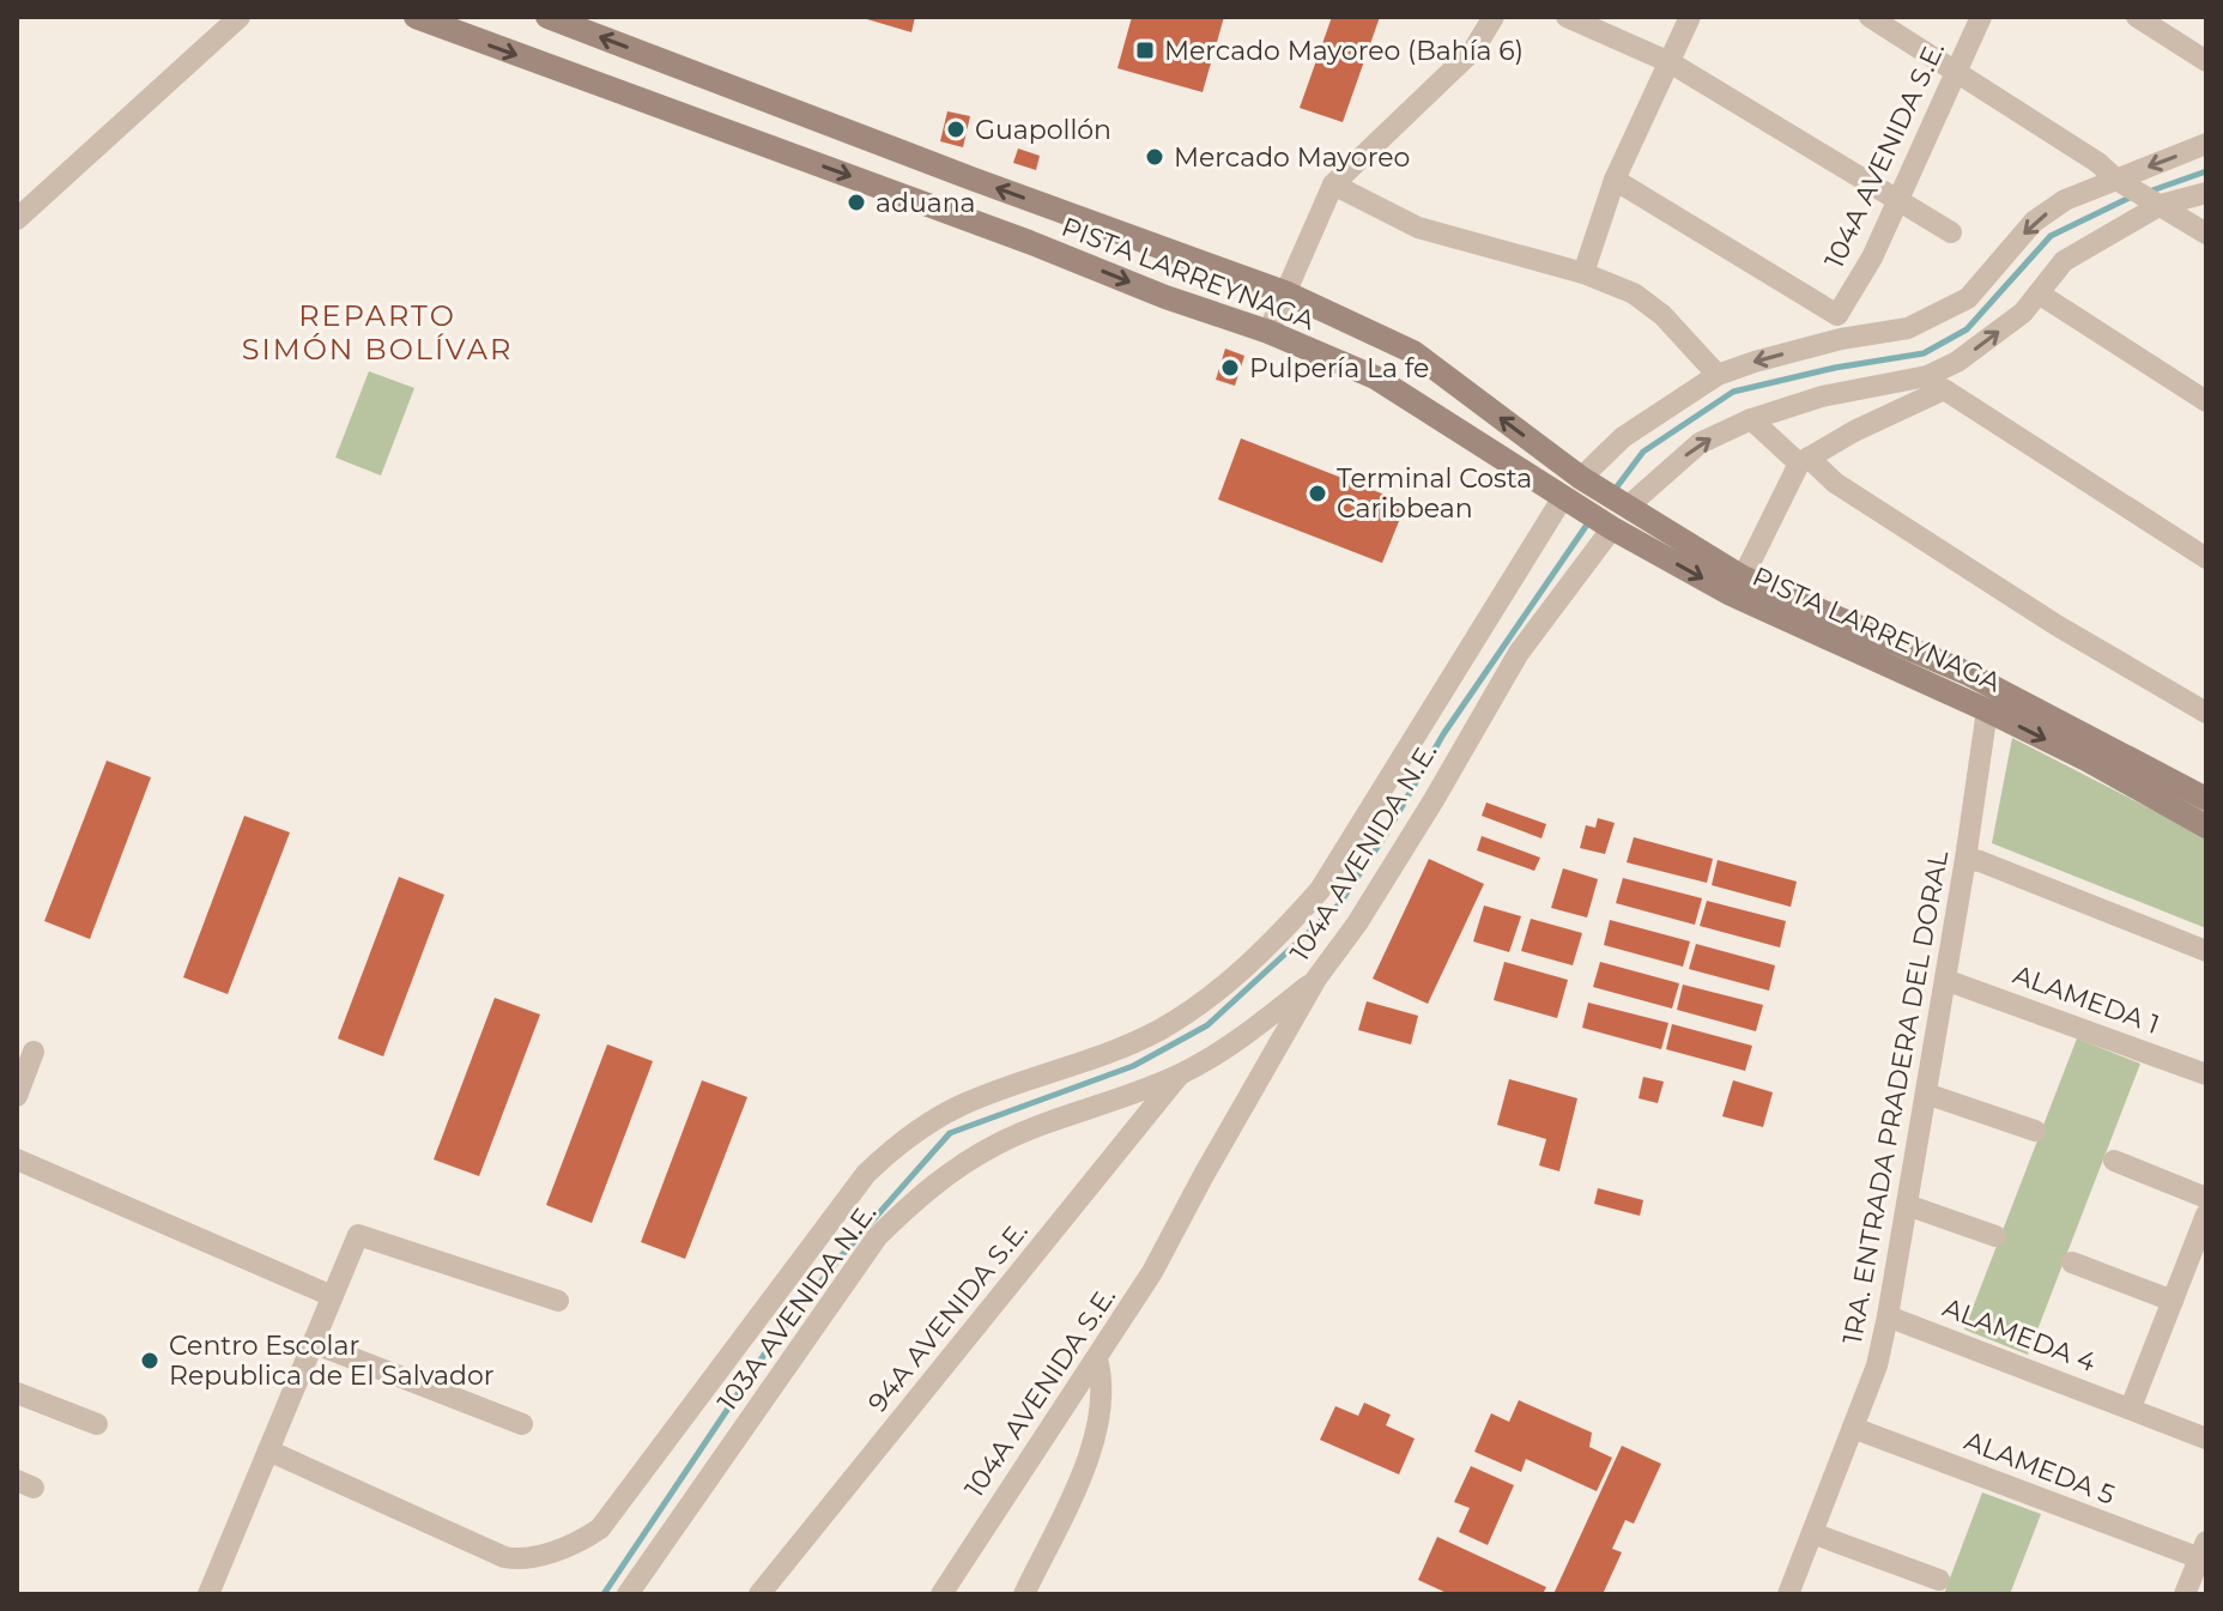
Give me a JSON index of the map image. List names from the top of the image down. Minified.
{"streets":{"main road":["PISTA LARREYNAGA"],"street":["104A AVENIDA S.E.","104A AVENIDA N.E.","ALAMEDA 1","1RA. ENTRADA PRADERA DEL DORAL","103A AVENIDA N.E.","94A AVENIDA S.E.","ALAMEDA 4","ALAMEDA 5"]},"crossings":[["104A AVENIDA S.E.","104A AVENIDA N.E."],["PISTA LARREYNAGA","104A AVENIDA N.E."],["PISTA LARREYNAGA","1RA. ENTRADA PRADERA DEL DORAL"],["104A AVENIDA N.E.","103A AVENIDA N.E."],["ALAMEDA 1","1RA. ENTRADA PRADERA DEL DORAL"],["1RA. ENTRADA PRADERA DEL DORAL","ALAMEDA 4"],["1RA. ENTRADA PRADERA DEL DORAL","ALAMEDA 5"],["103A AVENIDA N.E.","94A AVENIDA S.E."]],"districts":["REPARTO SIMÓN BOLÍVAR"],"places":{"transit":["Mercado Mayoreo (Bahía 6)"],"other":["Guapollón","Mercado Mayoreo","aduana","Pulpería La fe","Terminal Costa Caribbean","Centro Escolar Republica de El Salvador"]}}
